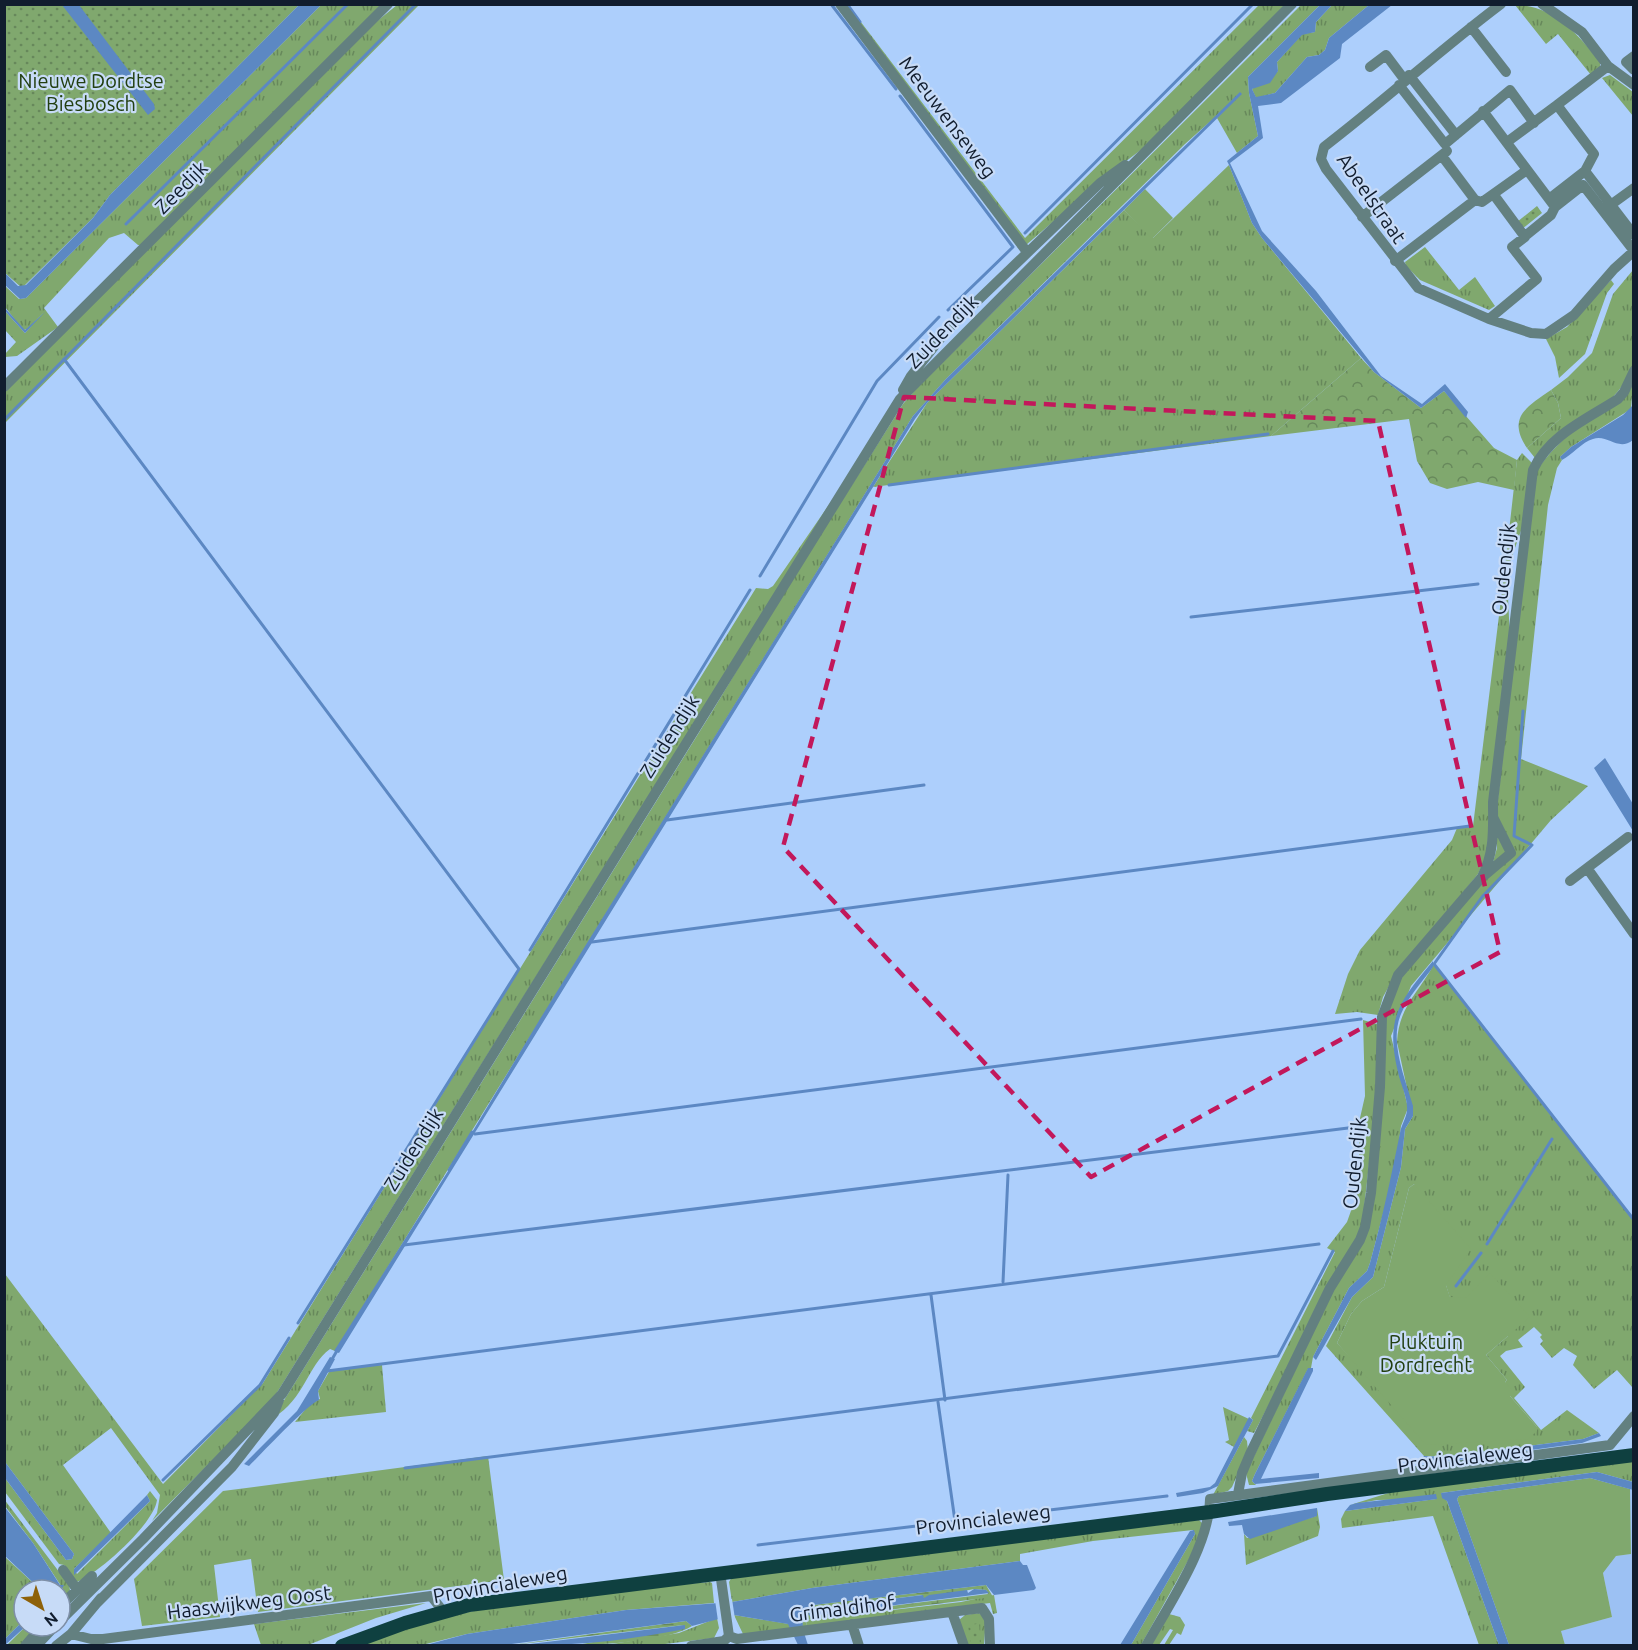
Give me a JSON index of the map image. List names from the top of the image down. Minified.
{"streets":{"main road":["Provincialeweg"],"street":["Meeuwenseweg","Zeedijk","Abeelstraat","Zuidendijk","Oudendijk","Haaswijkweg Oost","Grimaldihof"]},"crossings":[["Provincialeweg","Haaswijkweg Oost"]],"parks":["Nieuwe Dordtse Biesbosch","Pluktuin Dordrecht"],"north":"bottom right"}
